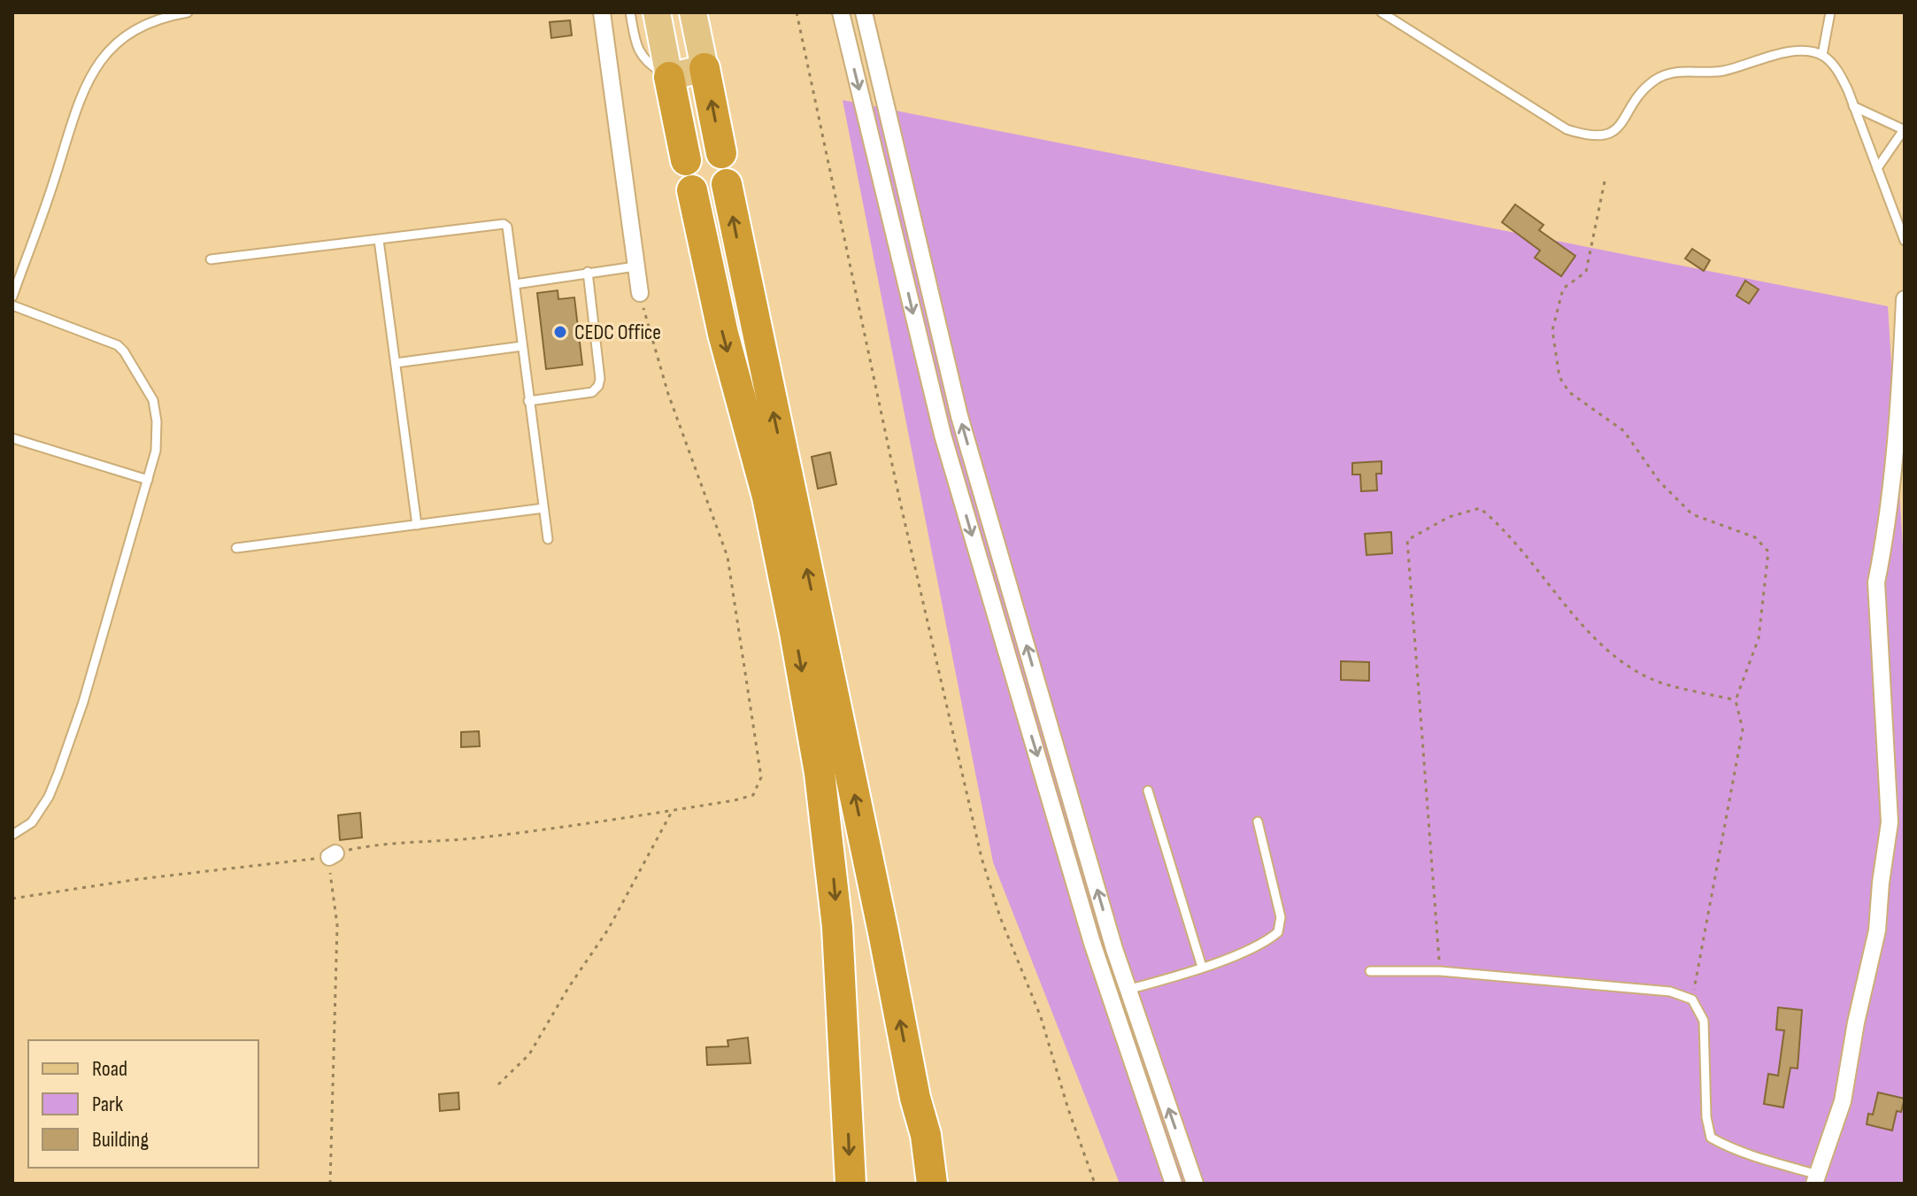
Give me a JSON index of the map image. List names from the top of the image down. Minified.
{"places":["CEDC Office"],"legend":["Road","Park","Building"]}
